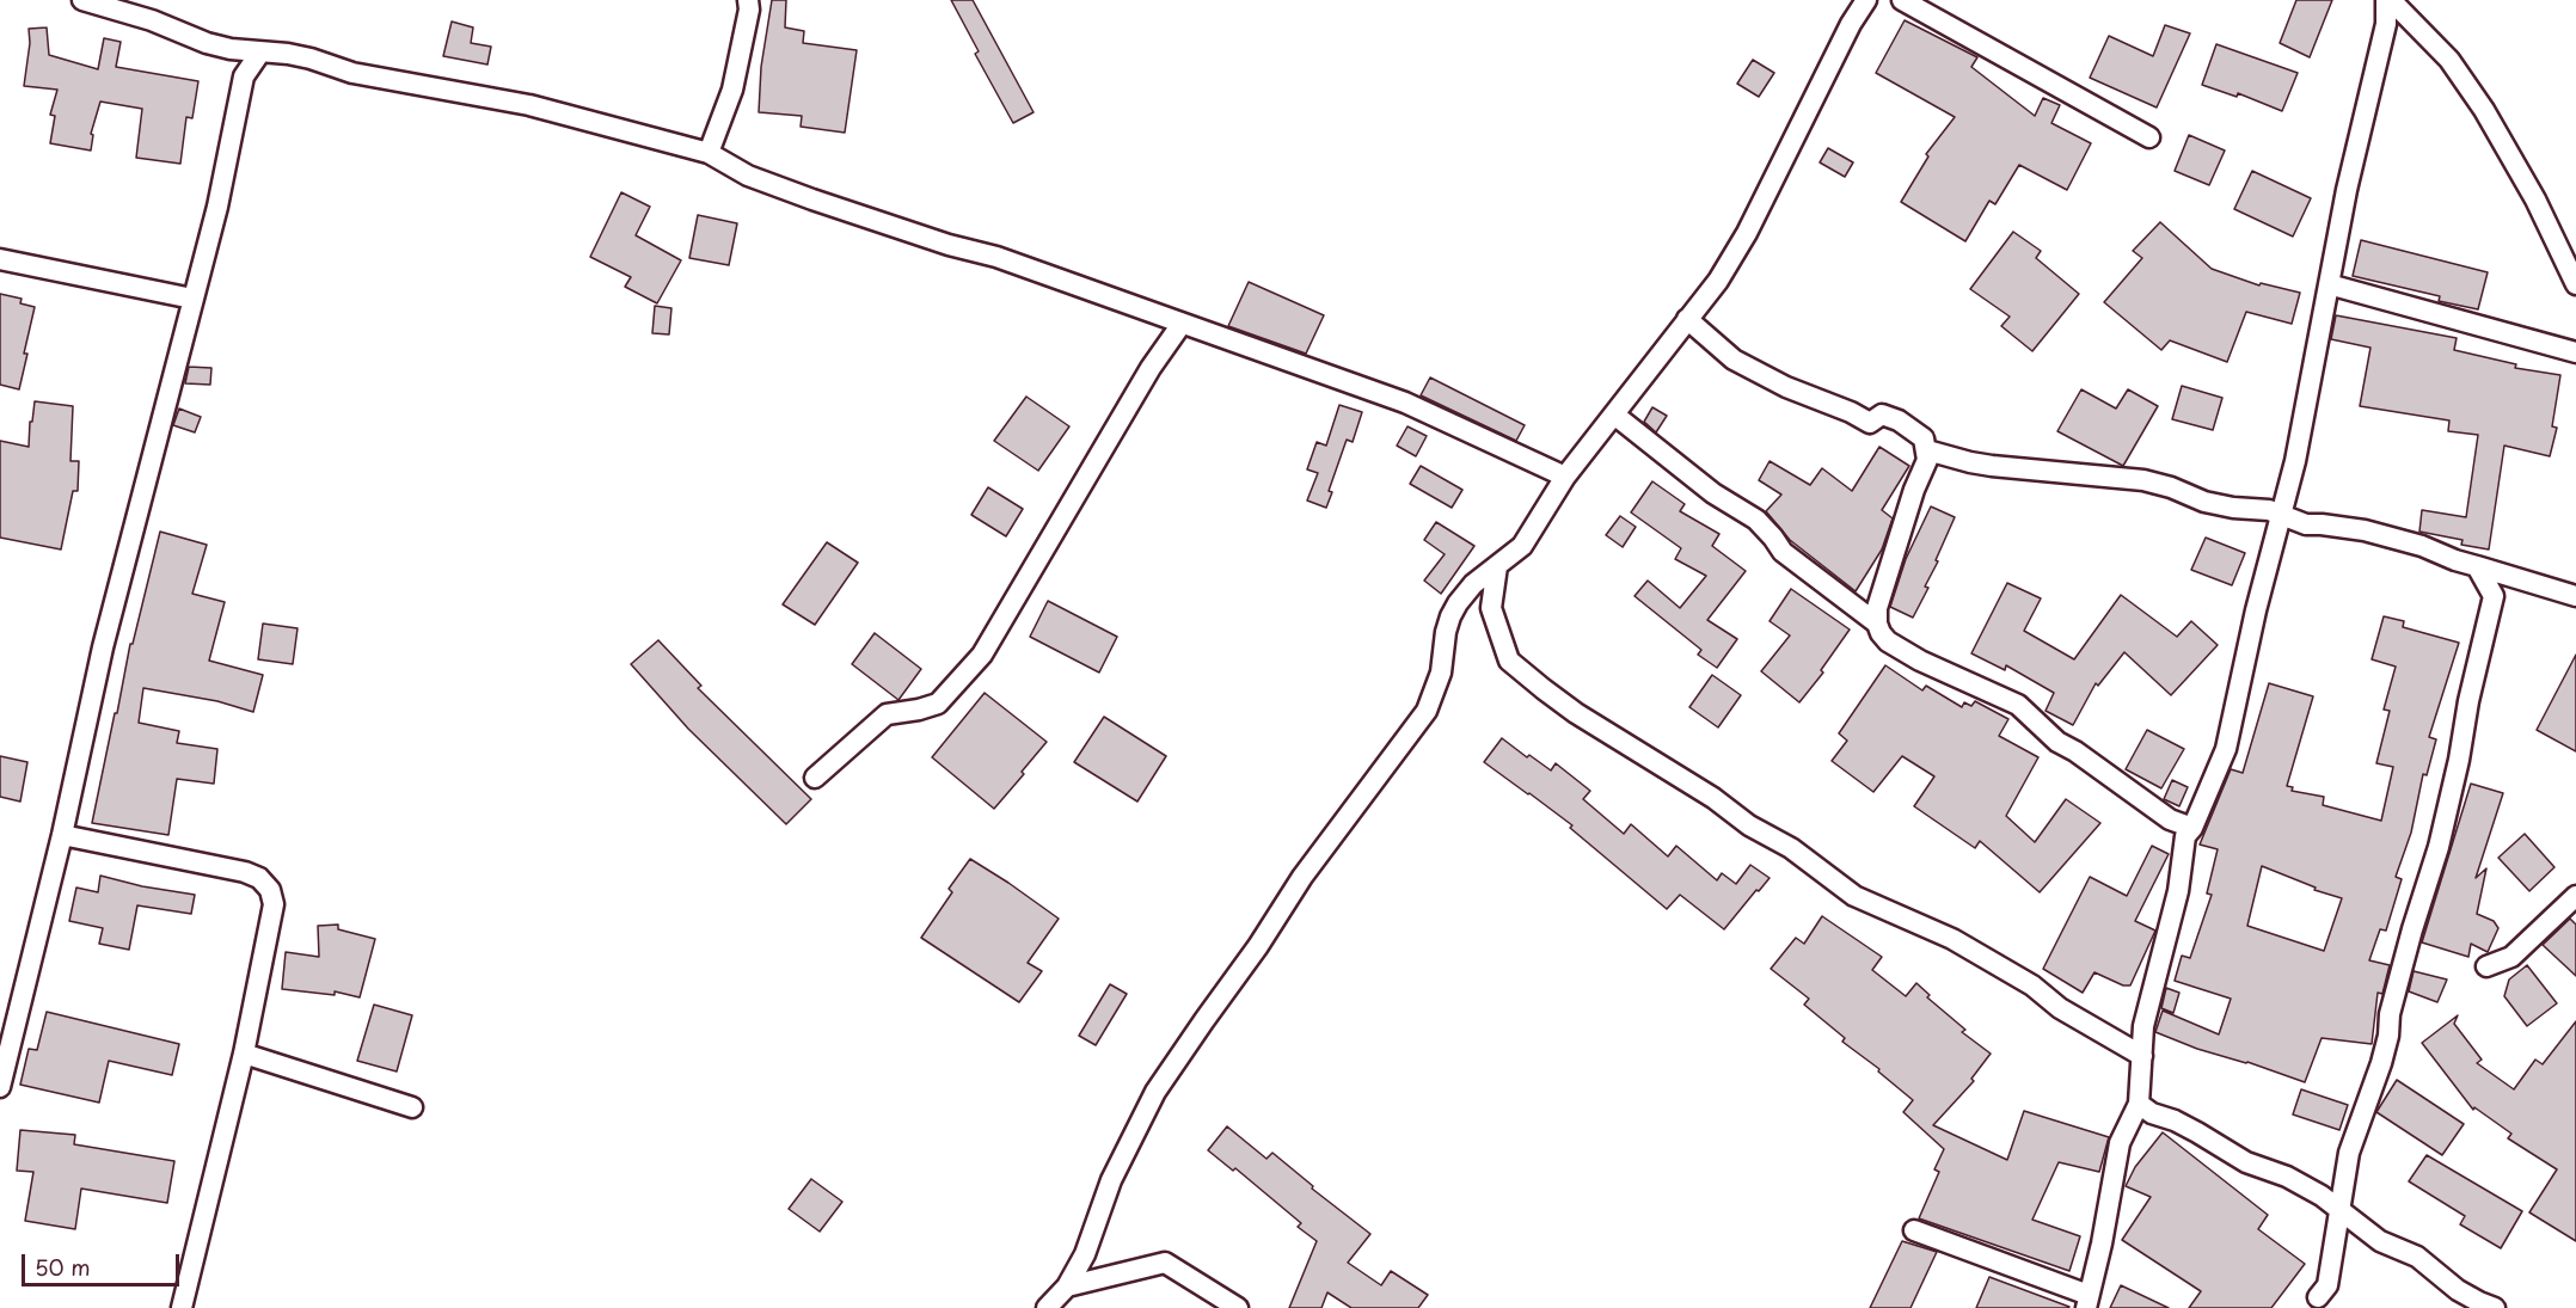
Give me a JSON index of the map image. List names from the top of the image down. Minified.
{"scale_bar":"50 m"}
